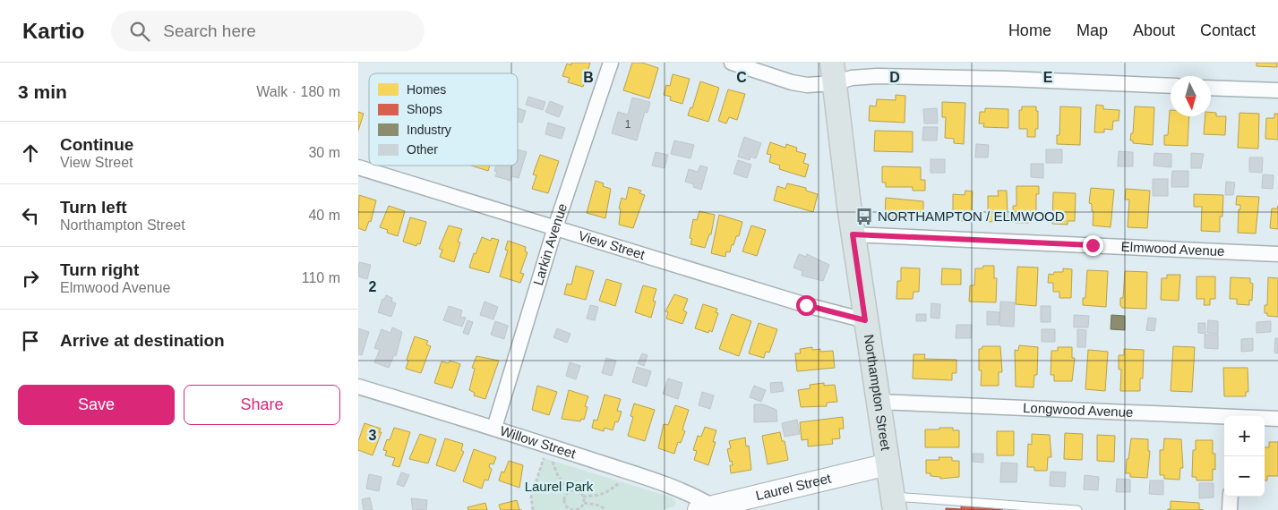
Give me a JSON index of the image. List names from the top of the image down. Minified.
{"streets":{"main road":["Northampton Street"],"street":["View Street","Larkin Avenue","Elmwood Avenue","Longwood Avenue","Willow Street","Laurel Street"]},"crossings":[["View Street","Larkin Avenue"],["View Street","Northampton Street"],["Larkin Avenue","Willow Street"],["Elmwood Avenue","Northampton Street"],["Northampton Street","Longwood Avenue"],["Northampton Street","Laurel Street"],["Willow Street","Laurel Street"]],"parks":["Laurel Park"],"places":{"bus stop":["NORTHAMPTON / ELMWOOD"]},"house_numbers":["1"],"legend":["Homes","Shops","Industry","Other"],"north":"bottom","page":{"header":"Kartio","search":"Search here","nav":["Home","Map","About","Contact"],"heading":["3 min","Walk · 180 m"],"list":[["Continue","View Street","30 m"],["Turn left","Northampton Street","40 m"],["Turn right","Elmwood Avenue","110 m"],"Arrive at destination"],"buttons":["Save","Share"],"map_buttons":["+","−"]},"grid":{"columns":["B","C","D","E"],"rows":["2","3"]}}
